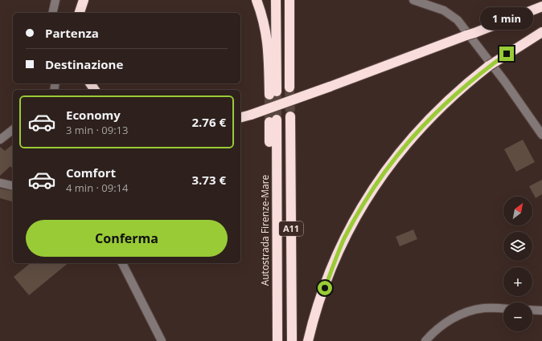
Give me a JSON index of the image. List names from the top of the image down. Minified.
{"streets":{"highway":["A11","Autostrada Firenze-Mare"]},"north":"top right","page":{"bubble":"1 min","banner":["Partenza","Destinazione"],"list":[{"name":"Economy","note":"3 min · 09:13","value":"2.76 €"},{"name":"Comfort","note":"4 min · 09:14","value":"3.73 €"}],"map_buttons":["+","−"],"buttons":"Conferma"}}
